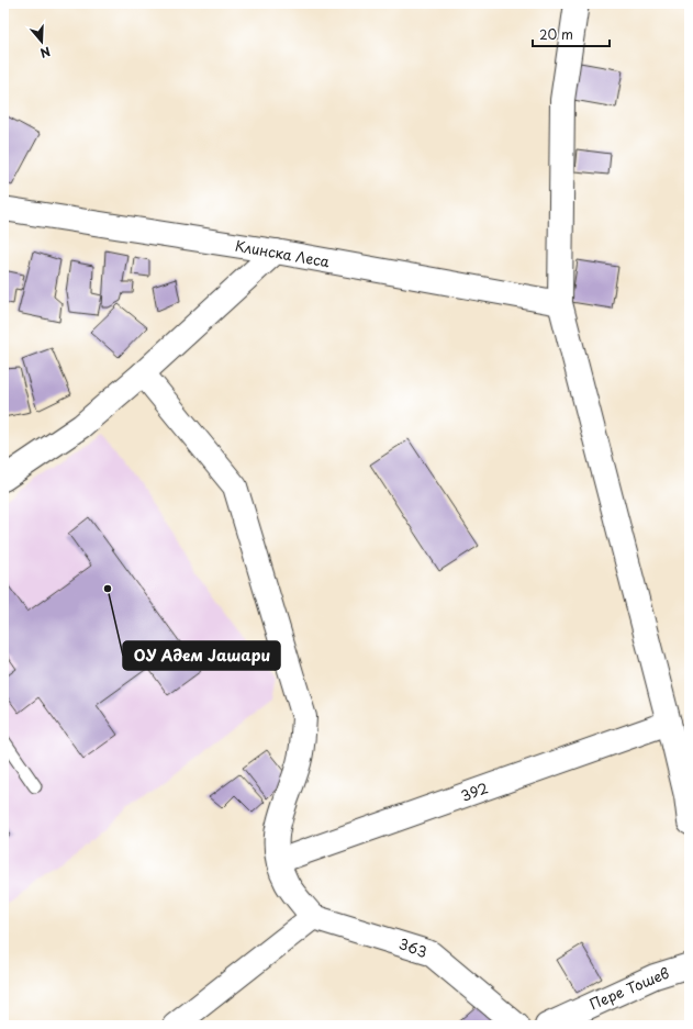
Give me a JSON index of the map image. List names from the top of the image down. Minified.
{"streets":{"street":["Клинска Леса","392","363","Пере Тошев"]},"places":["ОУ Адем Јашари"],"scale_bar":"20 m","north":"bottom"}
